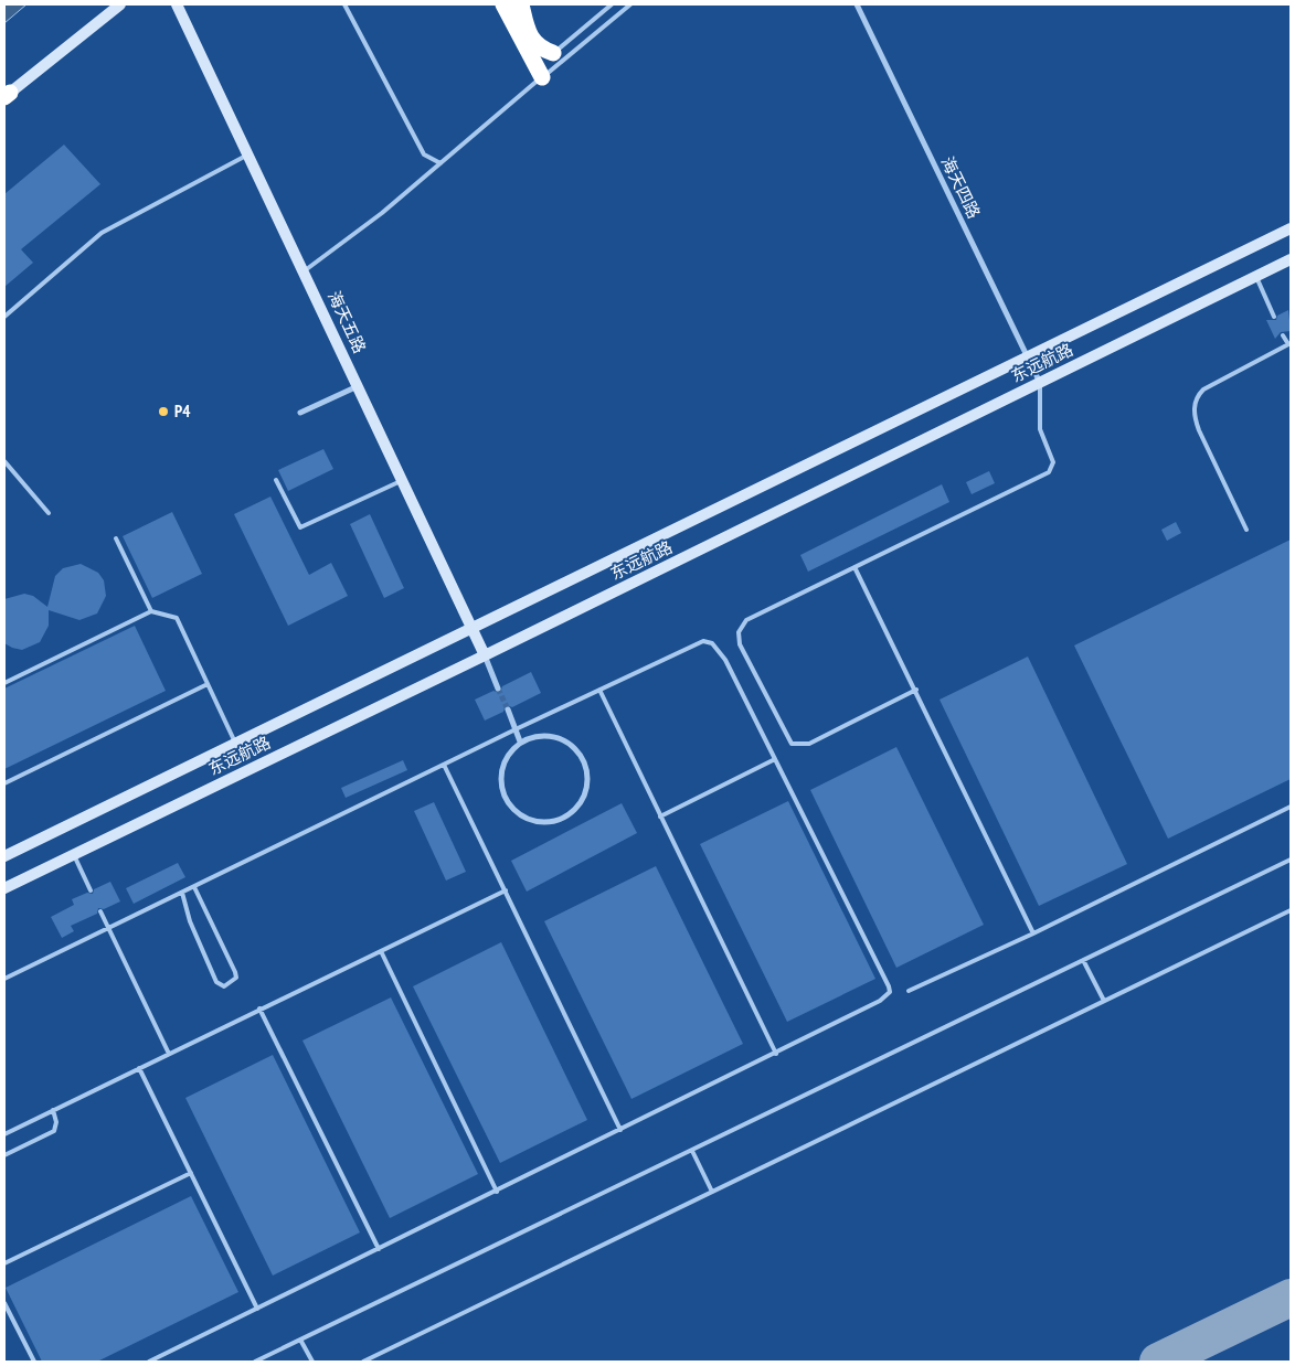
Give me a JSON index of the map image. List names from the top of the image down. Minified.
{"streets":{"street":["海天四路","海天五路","东远航路"]},"crossings":[["海天四路","东远航路"],["海天五路","东远航路"]],"places":["P4"]}
